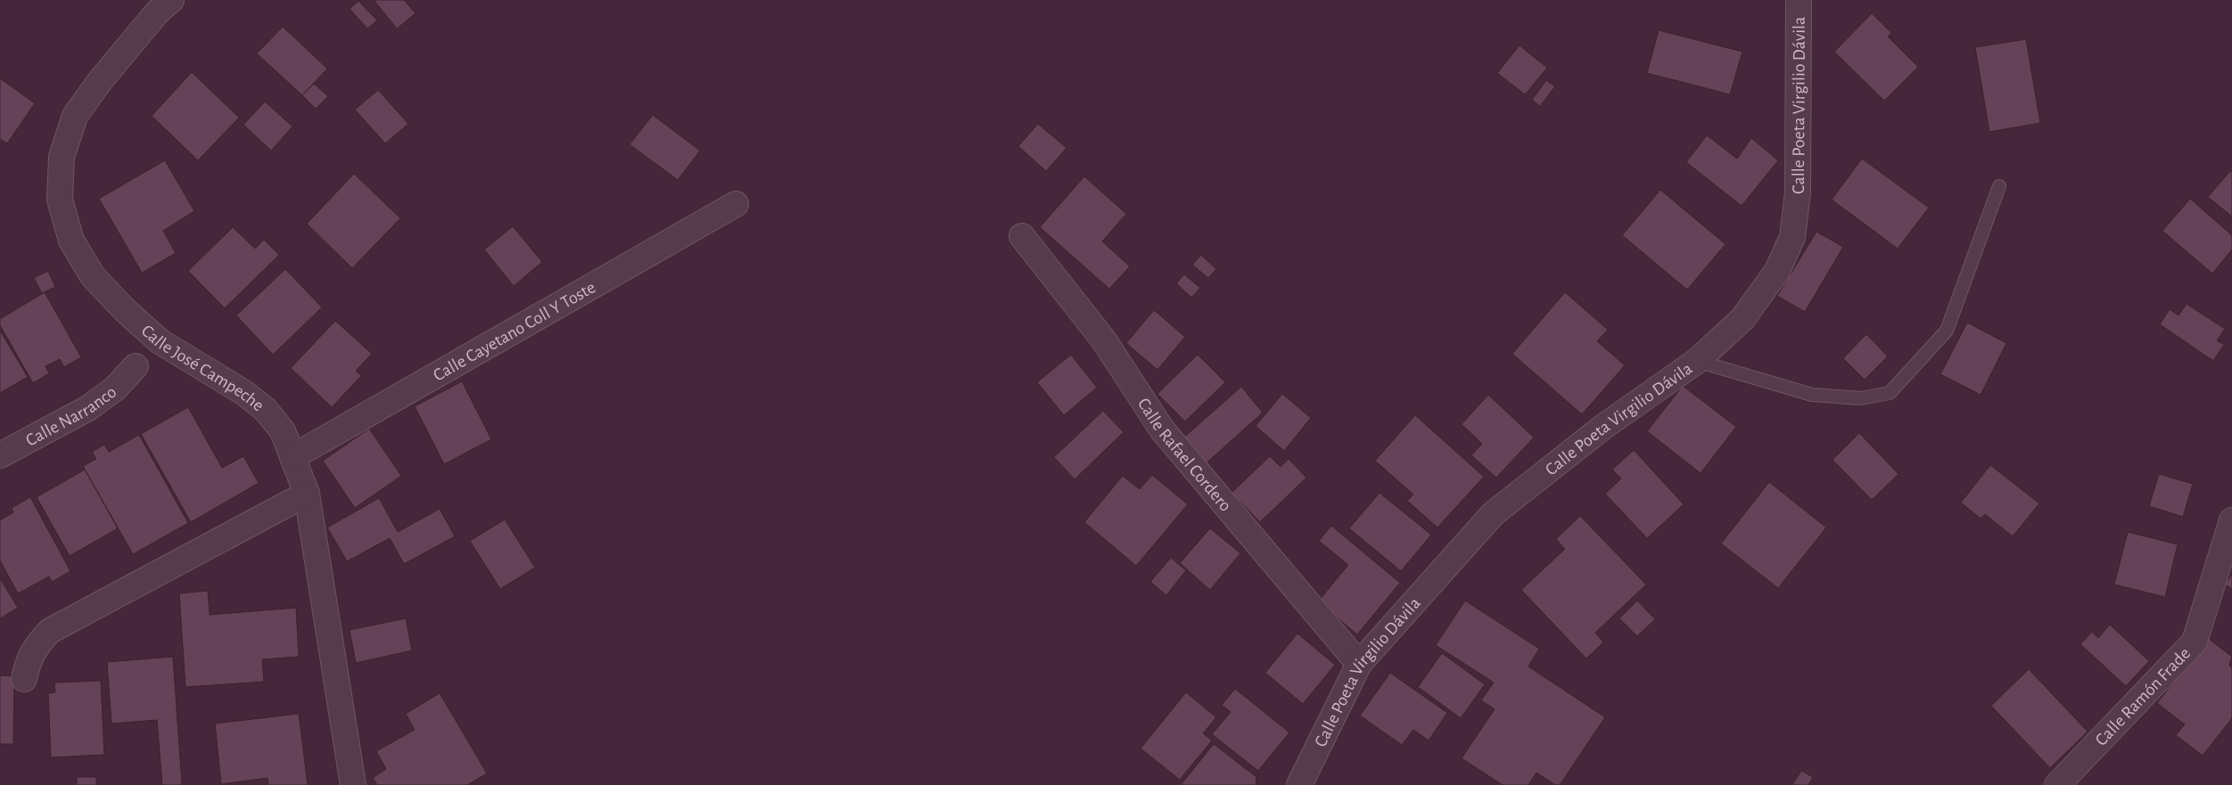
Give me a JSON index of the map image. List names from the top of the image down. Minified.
{"streets":{"street":["Calle Poeta Virgilio Dávila","Calle Cayetano Coll Y Toste","Calle José Campeche","Calle Narranco","Calle Rafael Cordero","Calle Ramón Frade"]},"crossings":[["Calle Poeta Virgilio Dávila","Calle Rafael Cordero"],["Calle Cayetano Coll Y Toste","Calle José Campeche"]]}
